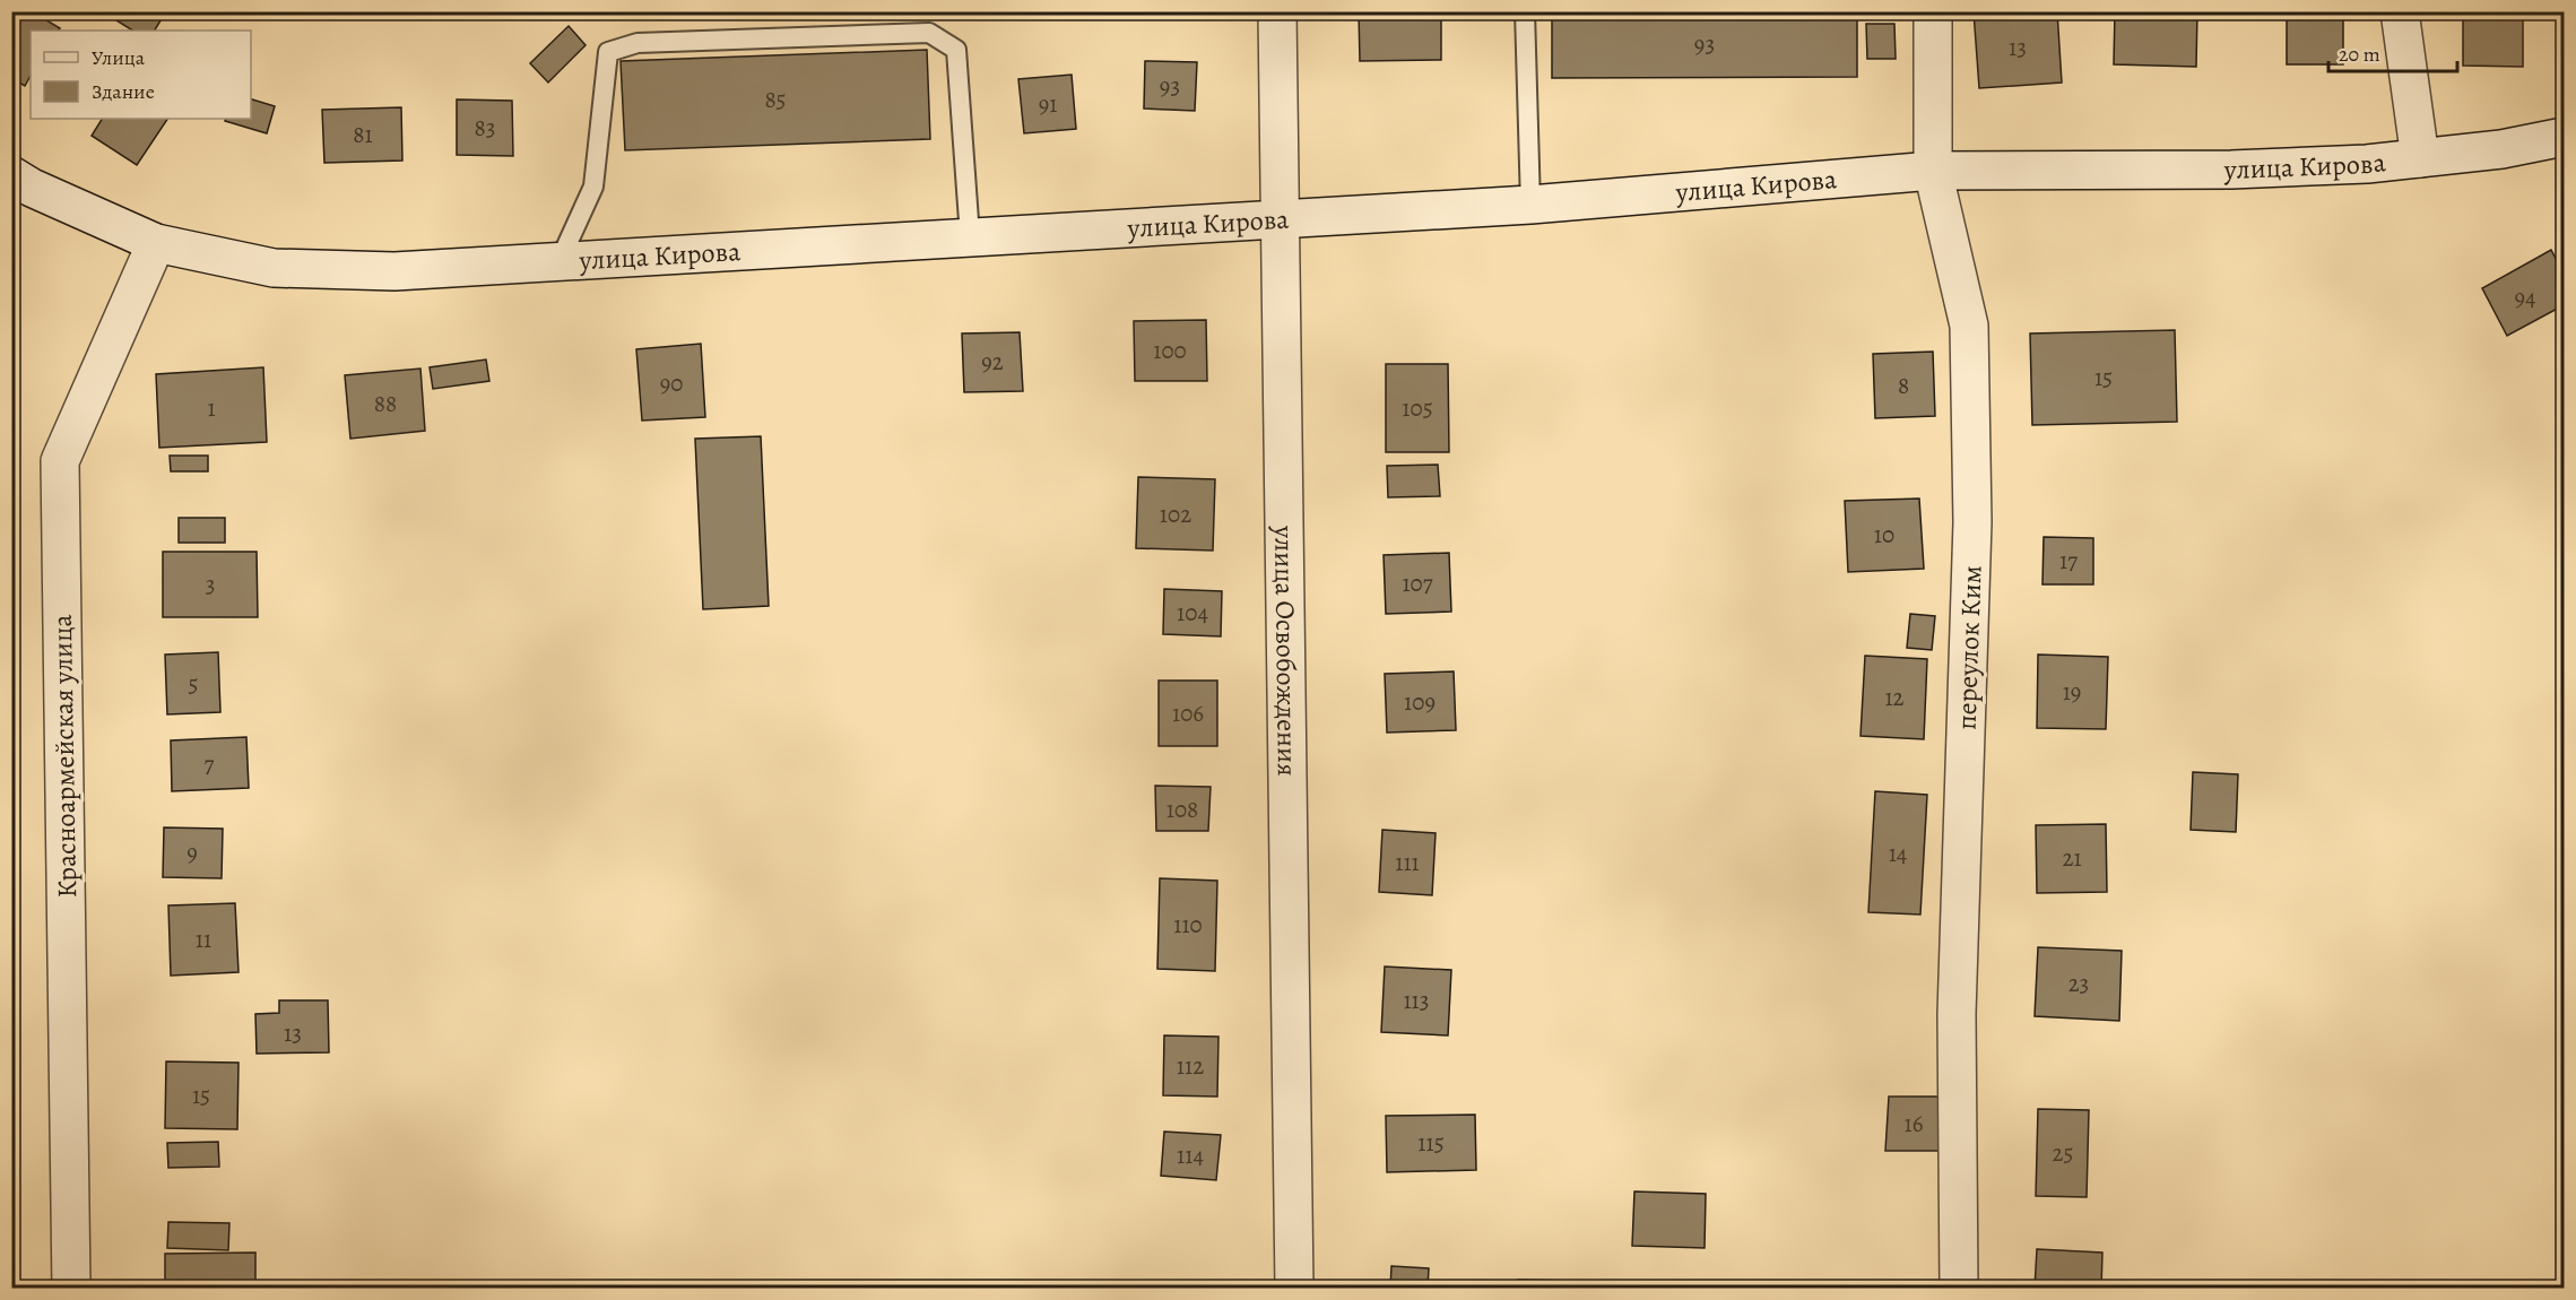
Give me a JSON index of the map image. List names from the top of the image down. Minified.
{"streets":{"street":["улица Кирова","переулок Ким","улица Освобождения","Красноармейская улица"]},"crossings":[["улица Кирова","переулок Ким"],["улица Кирова","улица Освобождения"],["улица Кирова","Красноармейская улица"]],"house_numbers":["93","13","93","85","91","83","81","94","100","92","15","90","8","88","1","105","102","10","17","107","3","104","5","19","12","109","106","7","108","9","14","21","111","110","11","23","113","13","112","15","16","115","25","114"],"legend":["Улица","Здание"],"scale_bar":"20 m"}
